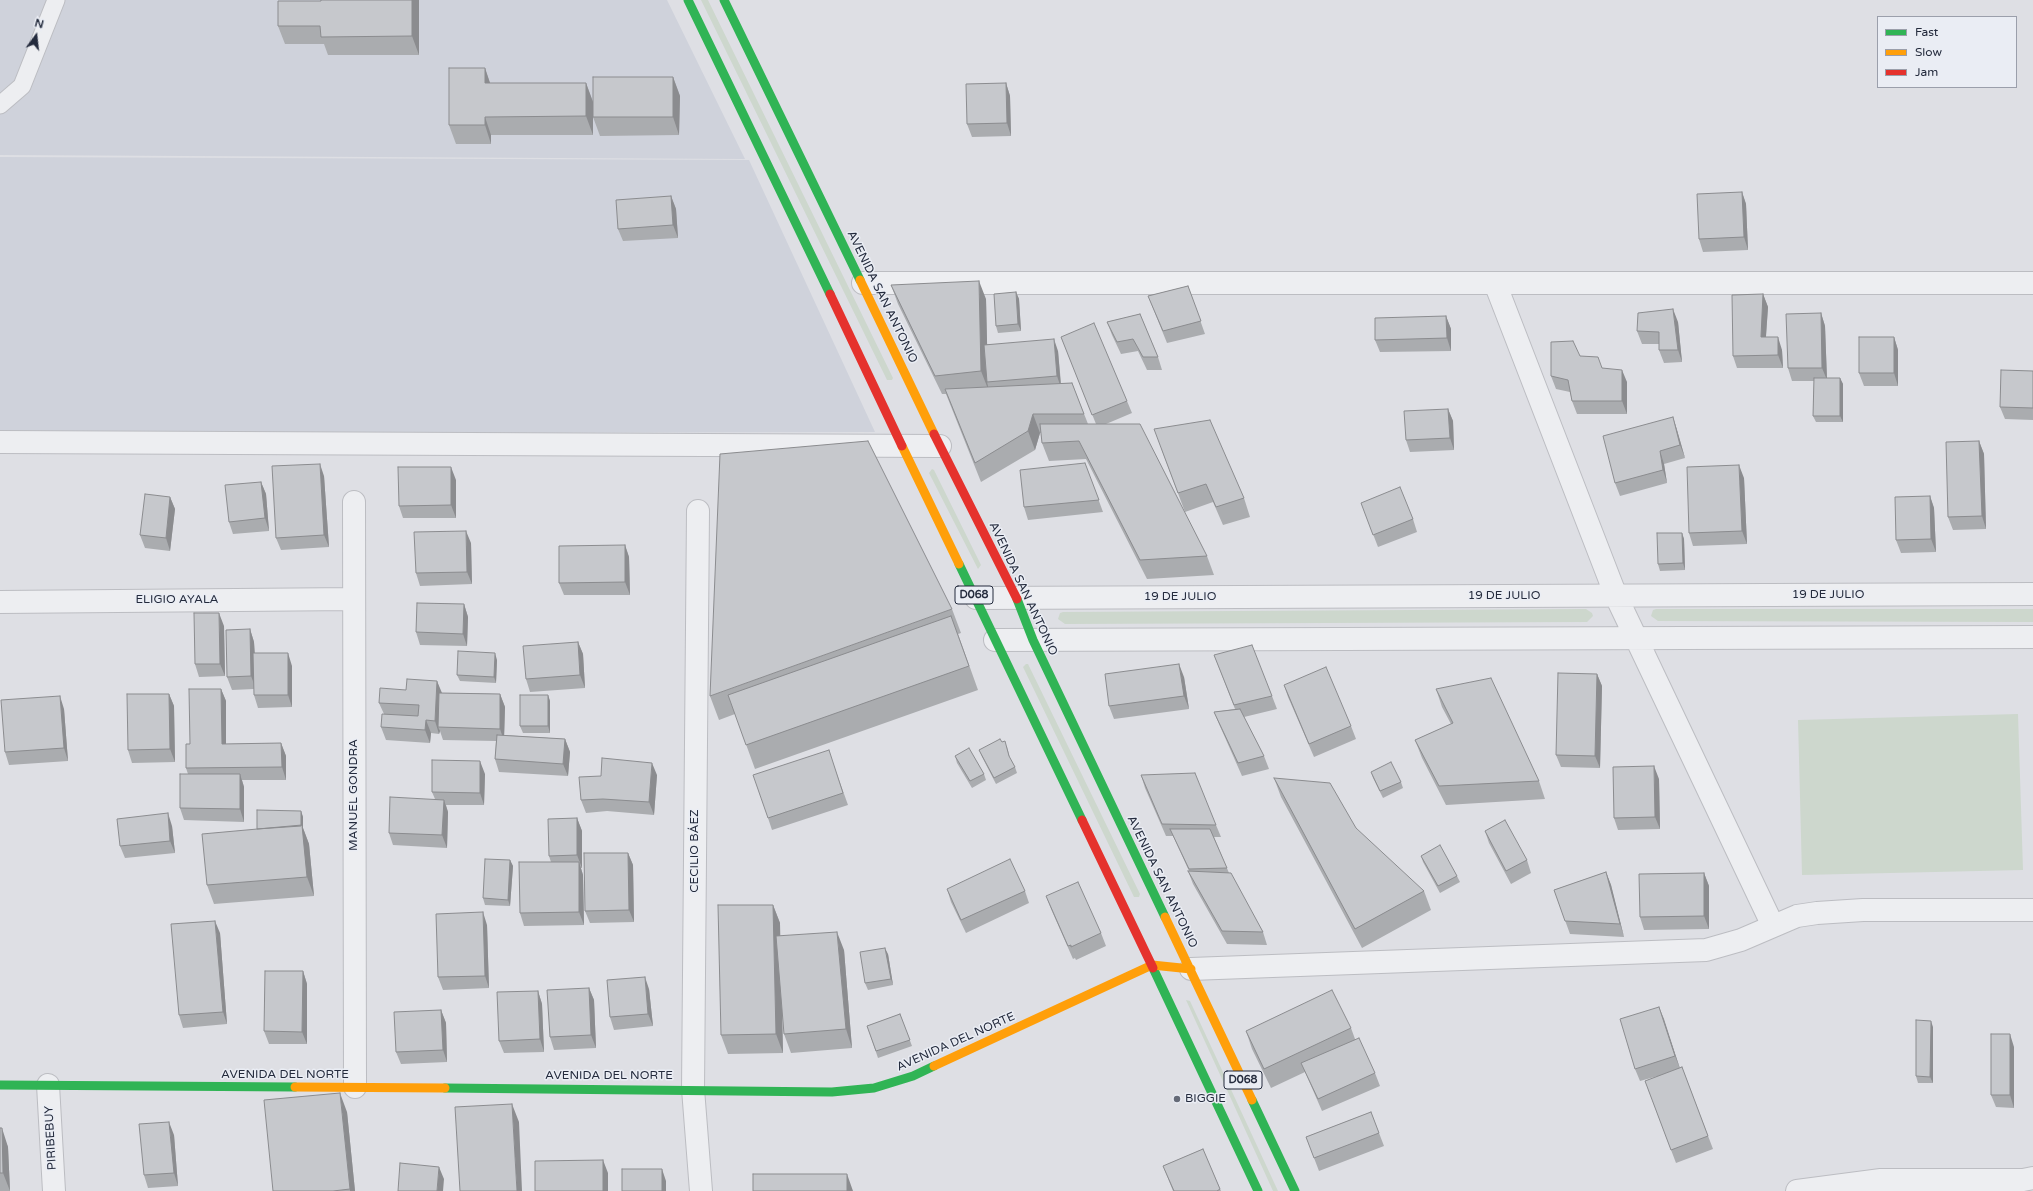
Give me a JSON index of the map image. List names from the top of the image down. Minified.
{"streets":{"main road":["AVENIDA SAN ANTONIO","D068","AVENIDA DEL NORTE"],"street":["19 DE JULIO","ELIGIO AYALA","MANUEL GONDRA","CECILIO BÁEZ","PIRIBEBUY"]},"crossings":[["AVENIDA SAN ANTONIO","19 DE JULIO"],["D068","19 DE JULIO"],["D068","AVENIDA DEL NORTE"],["ELIGIO AYALA","MANUEL GONDRA"],["MANUEL GONDRA","AVENIDA DEL NORTE"],["CECILIO BÁEZ","AVENIDA DEL NORTE"],["AVENIDA DEL NORTE","PIRIBEBUY"]],"places":["BIGGIE"],"legend":["Fast","Slow","Jam"],"north":"top"}
